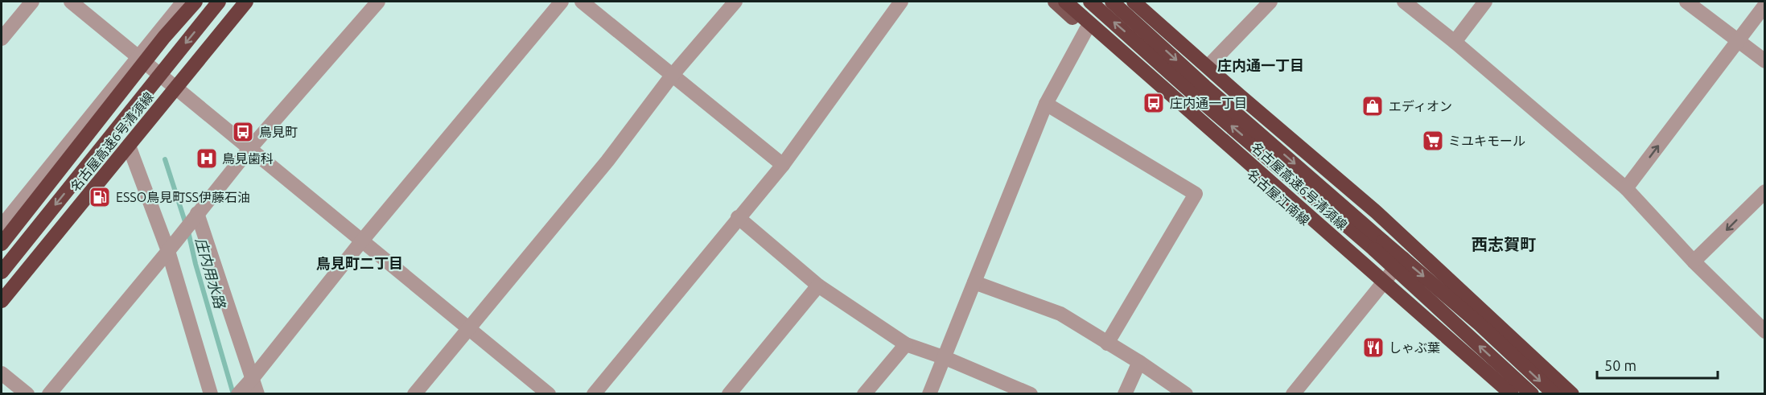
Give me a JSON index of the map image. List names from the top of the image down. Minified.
{"streets":{"highway":["名古屋高速6号清須線"],"main road":["名古屋江南線"]},"districts":["庄内通一丁目","西志賀町","鳥見町二丁目"],"water":["庄内用水路"],"places":{"bus stop":["庄内通一丁目","鳥見町"],"shop":["エディオン"],"supermarket":["ミユキモール"],"hospital":["鳥見歯科"],"fuel station":["ESSO鳥見町SS伊藤石油"],"restaurant":["しゃぶ葉"]},"scale_bar":"50 m"}
